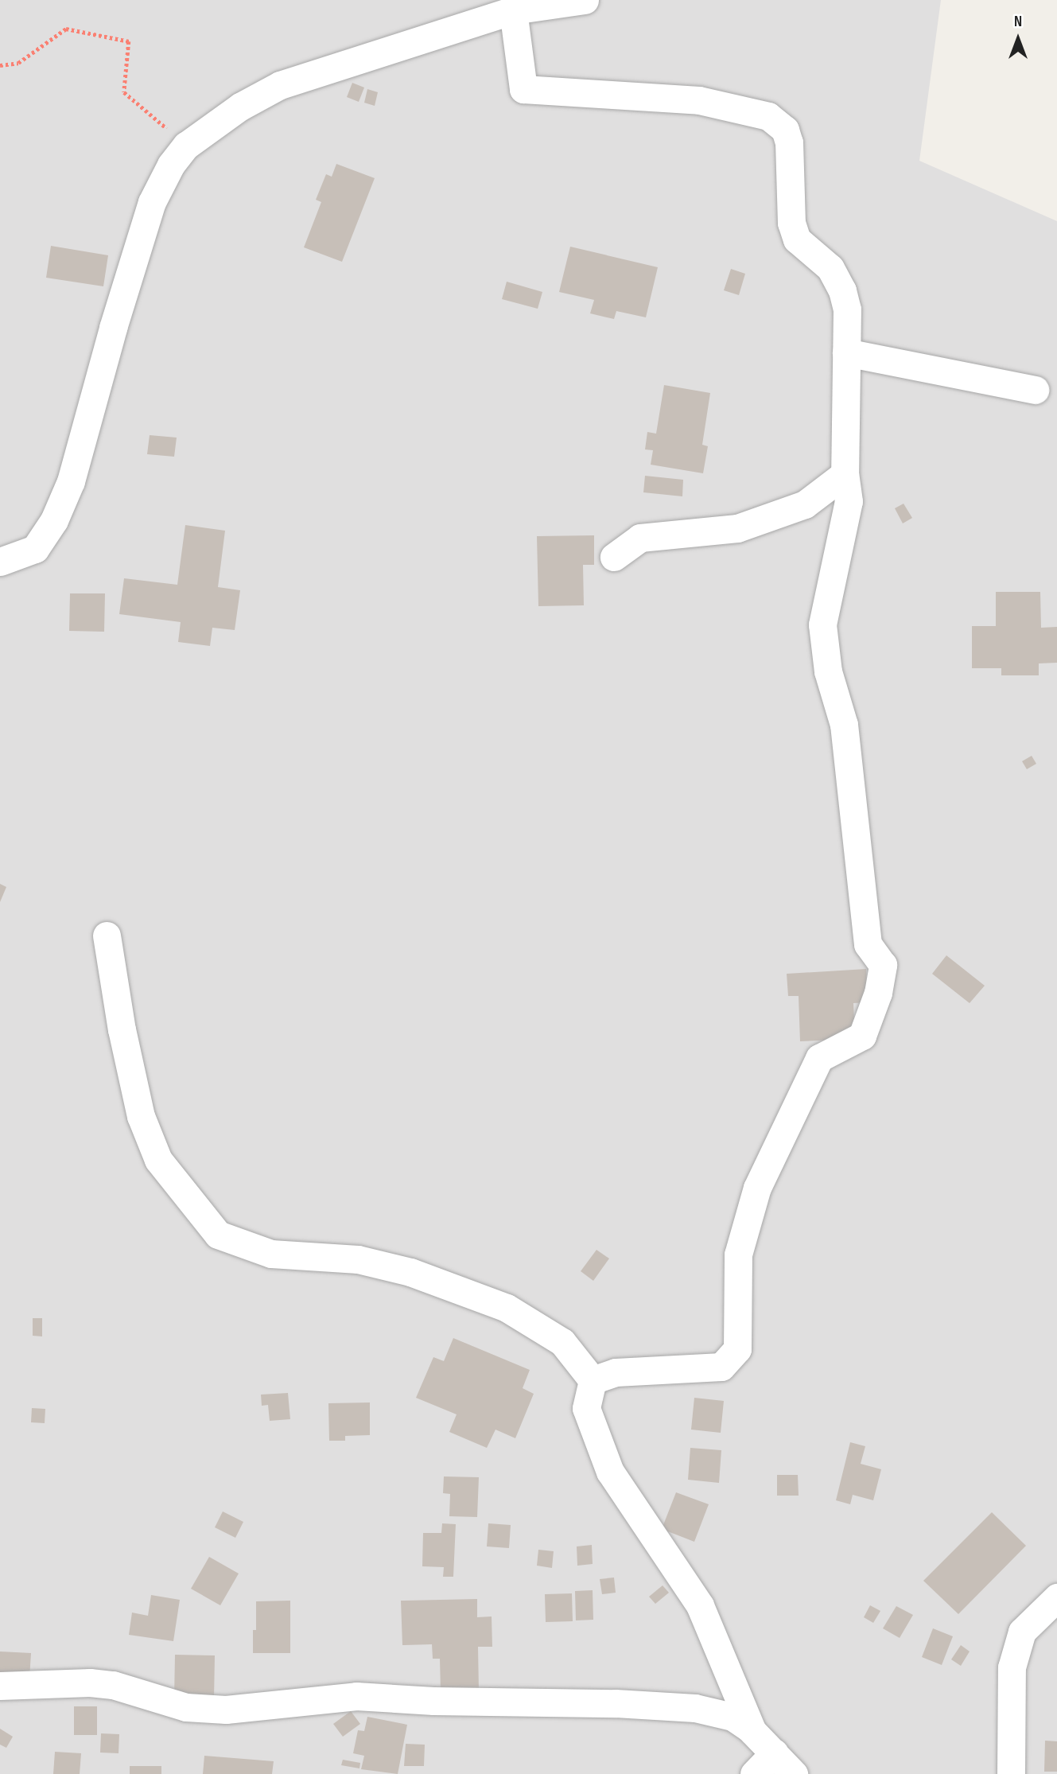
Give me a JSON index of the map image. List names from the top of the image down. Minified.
{"north":"top"}
